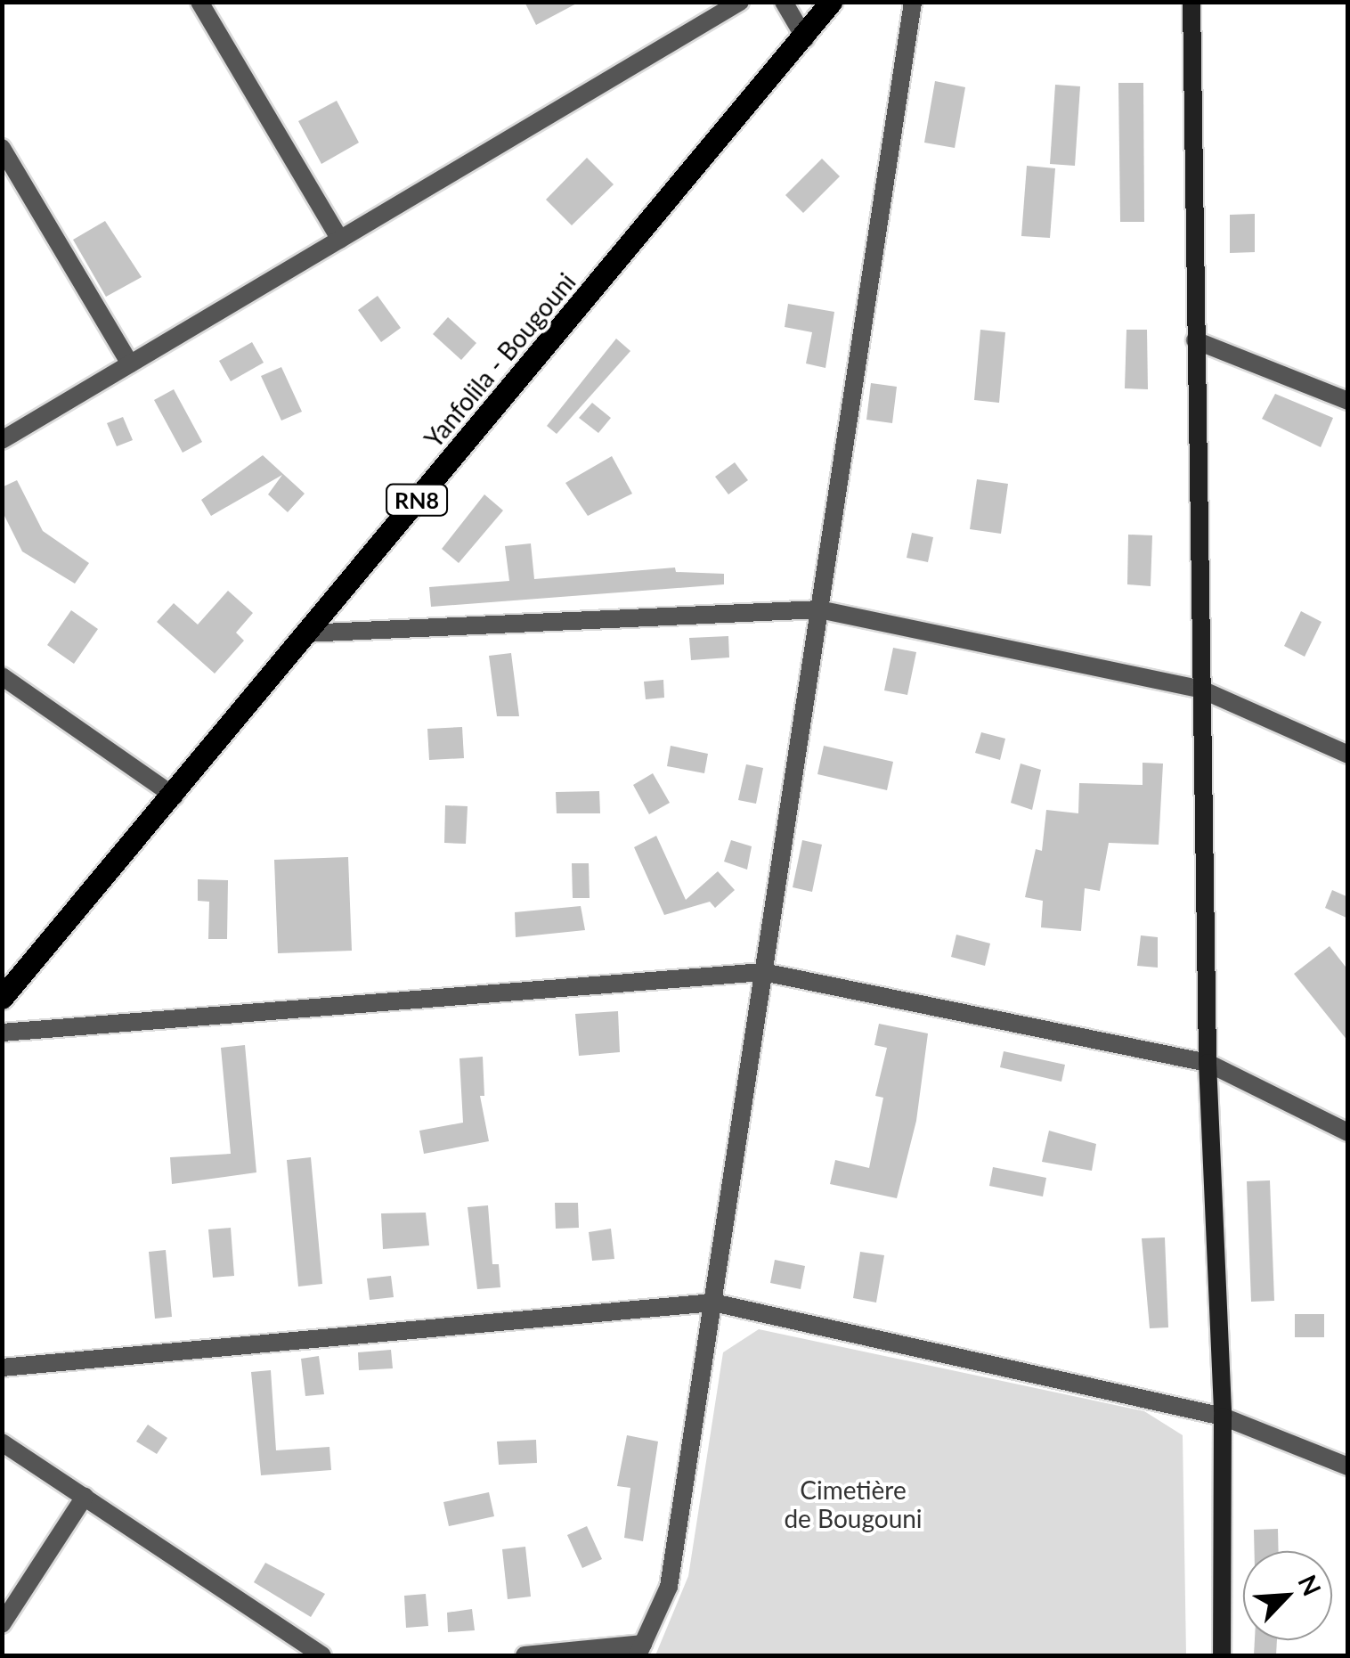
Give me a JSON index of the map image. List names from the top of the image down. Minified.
{"streets":{"main road":["Yanfolila - Bougouni","RN8"]},"parks":["Cimetière de Bougouni"],"north":"top right"}
